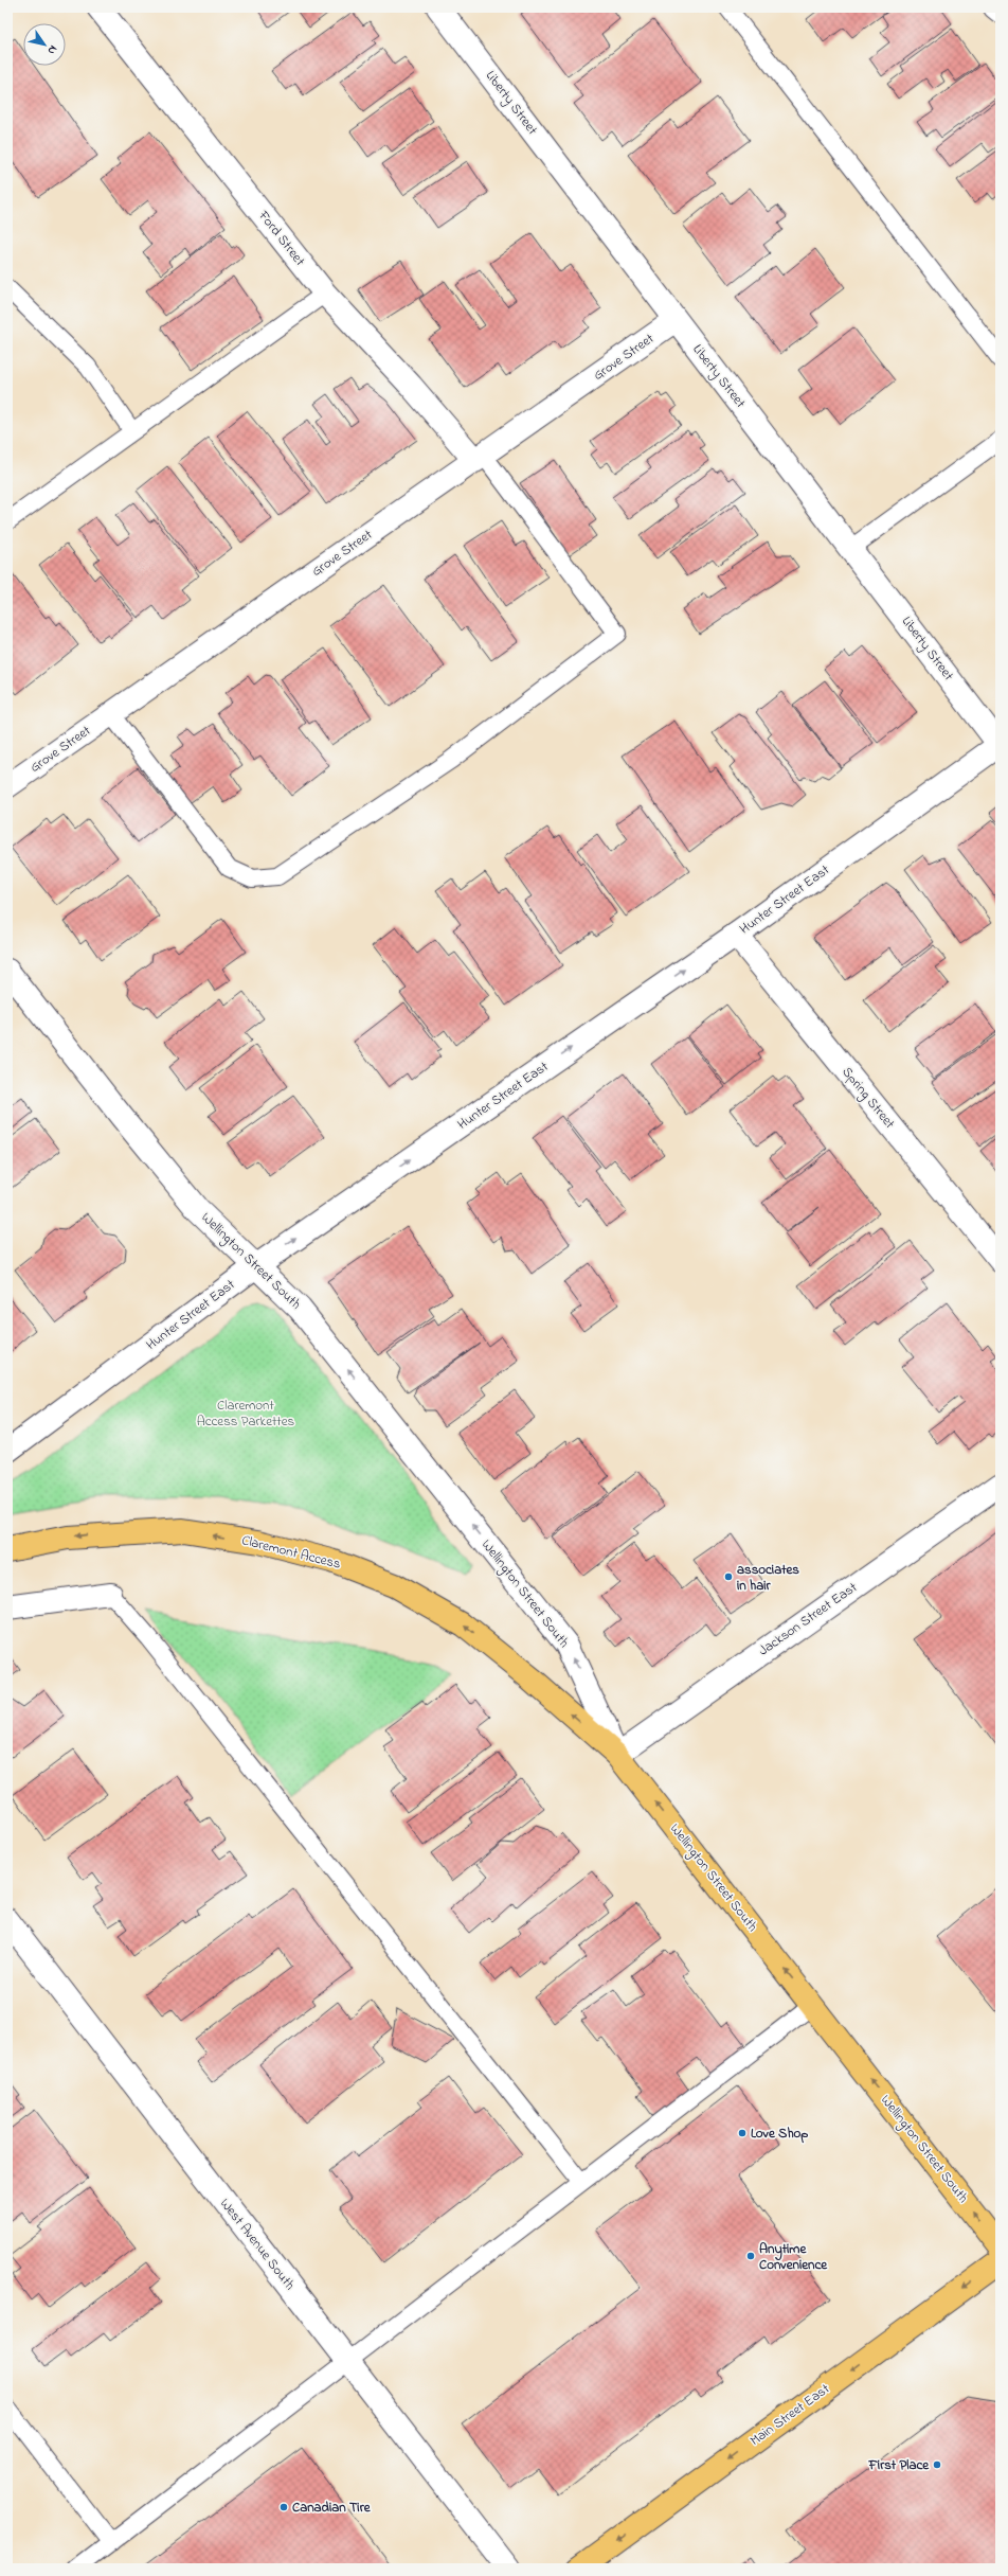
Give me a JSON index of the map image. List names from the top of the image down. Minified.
{"streets":{"main road":["Wellington Street South","Claremont Access","Main Street East"],"street":["Liberty Street","Ford Street","Grove Street","Hunter Street East","Spring Street","Jackson Street East","West Avenue South"]},"crossings":[["Liberty Street","Grove Street"],["Liberty Street","Hunter Street East"],["Ford Street","Grove Street"],["Hunter Street East","Spring Street"],["Hunter Street East","Wellington Street South"],["Wellington Street South","Claremont Access"],["Wellington Street South","Jackson Street East"],["Claremont Access","Jackson Street East"]],"one_way":["Hunter Street East","Wellington Street South","Claremont Access","Main Street East"],"parks":["Claremont Access Parkettes"],"places":["associates in hair","Love Shop","Anytime Convenience","First Place","Canadian Tire"],"north":"bottom right"}
